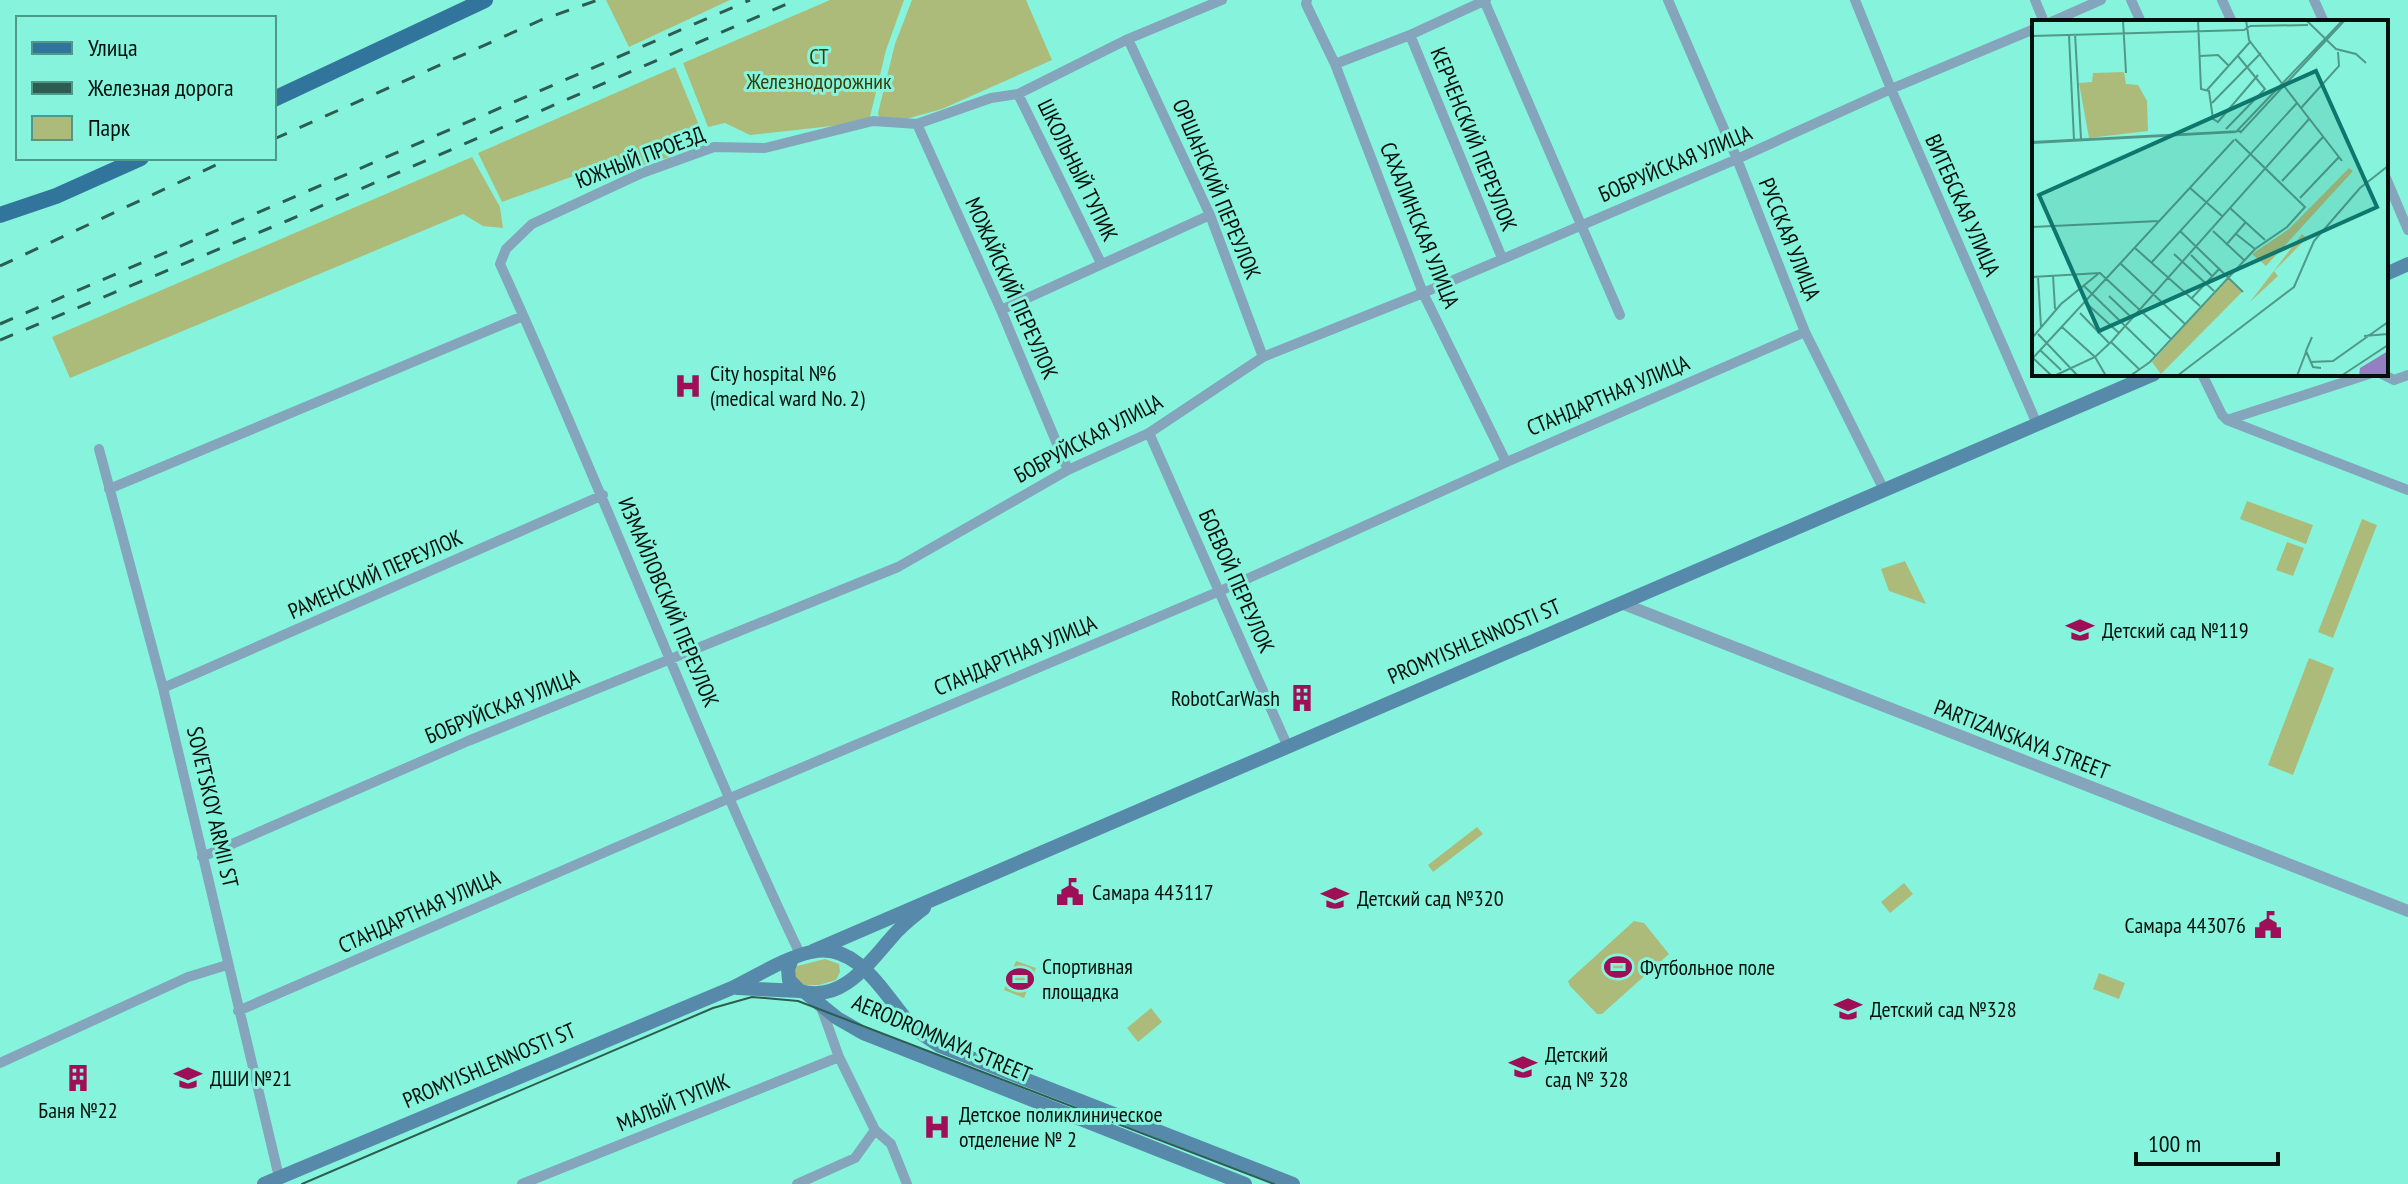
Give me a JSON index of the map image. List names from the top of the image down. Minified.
{"streets":{"main road":["PROMYISHLENNOSTI ST","AERODROMNAYA STREET"],"street":["КЕРЧЕНСКИЙ ПЕРЕУЛОК","ЮЖНЫЙ ПРОЕЗД","БОБРУЙСКАЯ УЛИЦА","ШКОЛЬНЫЙ ТУПИК","ОРШАНСКИЙ ПЕРЕУЛОК","ВИТЕБСКАЯ УЛИЦА","САХАЛИНСКАЯ УЛИЦА","РУССКАЯ УЛИЦА","МОЖАЙСКИЙ ПЕРЕУЛОК","СТАНДАРТНАЯ УЛИЦА","РАМЕНСКИЙ ПЕРЕУЛОК","БОЕВОЙ ПЕРЕУЛОК","ИЗМАЙЛОВСКИЙ ПЕРЕУЛОК","PARTIZANSKAYA STREET","SOVETSKOY ARMII ST","МАЛЫЙ ТУПИК"]},"crossings":[["КЕРЧЕНСКИЙ ПЕРЕУЛОК","БОБРУЙСКАЯ УЛИЦА"],["ЮЖНЫЙ ПРОЕЗД","ШКОЛЬНЫЙ ТУПИК"],["ЮЖНЫЙ ПРОЕЗД","ОРШАНСКИЙ ПЕРЕУЛОК"],["ЮЖНЫЙ ПРОЕЗД","МОЖАЙСКИЙ ПЕРЕУЛОК"],["ЮЖНЫЙ ПРОЕЗД","ИЗМАЙЛОВСКИЙ ПЕРЕУЛОК"],["БОБРУЙСКАЯ УЛИЦА","ОРШАНСКИЙ ПЕРЕУЛОК"],["БОБРУЙСКАЯ УЛИЦА","ВИТЕБСКАЯ УЛИЦА"],["БОБРУЙСКАЯ УЛИЦА","САХАЛИНСКАЯ УЛИЦА"],["БОБРУЙСКАЯ УЛИЦА","РУССКАЯ УЛИЦА"],["БОБРУЙСКАЯ УЛИЦА","МОЖАЙСКИЙ ПЕРЕУЛОК"],["БОБРУЙСКАЯ УЛИЦА","БОЕВОЙ ПЕРЕУЛОК"],["БОБРУЙСКАЯ УЛИЦА","ИЗМАЙЛОВСКИЙ ПЕРЕУЛОК"],["БОБРУЙСКАЯ УЛИЦА","SOVETSKOY ARMII ST"],["ВИТЕБСКАЯ УЛИЦА","PROMYISHLENNOSTI ST"],["САХАЛИНСКАЯ УЛИЦА","СТАНДАРТНАЯ УЛИЦА"],["РУССКАЯ УЛИЦА","СТАНДАРТНАЯ УЛИЦА"],["РУССКАЯ УЛИЦА","PROMYISHLENNOSTI ST"],["СТАНДАРТНАЯ УЛИЦА","БОЕВОЙ ПЕРЕУЛОК"],["СТАНДАРТНАЯ УЛИЦА","ИЗМАЙЛОВСКИЙ ПЕРЕУЛОК"],["СТАНДАРТНАЯ УЛИЦА","SOVETSKOY ARMII ST"],["РАМЕНСКИЙ ПЕРЕУЛОК","ИЗМАЙЛОВСКИЙ ПЕРЕУЛОК"],["РАМЕНСКИЙ ПЕРЕУЛОК","SOVETSKOY ARMII ST"],["БОЕВОЙ ПЕРЕУЛОК","PROMYISHLENNOSTI ST"],["ИЗМАЙЛОВСКИЙ ПЕРЕУЛОК","PROMYISHLENNOSTI ST"],["PROMYISHLENNOSTI ST","PARTIZANSKAYA STREET"],["PROMYISHLENNOSTI ST","SOVETSKOY ARMII ST"],["PROMYISHLENNOSTI ST","AERODROMNAYA STREET"]],"parks":["СТ Железнодорожник"],"places":{"hospital":["City hospital №6 (medical ward No. 2)","Детское поликлиническое отделение № 2"],"school or university":["Детский сад №119","Детский сад №320","Детский сад №328","Детский сад № 328","ДШИ №21"],"building":["RobotCarWash","Баня №22"],"public building":["Самара 443117","Самара 443076"],"sports":["Футбольное поле","Спортивная площадка"]},"legend":["Улица","Железная дорога","Парк"],"scale_bar":"100 m"}
